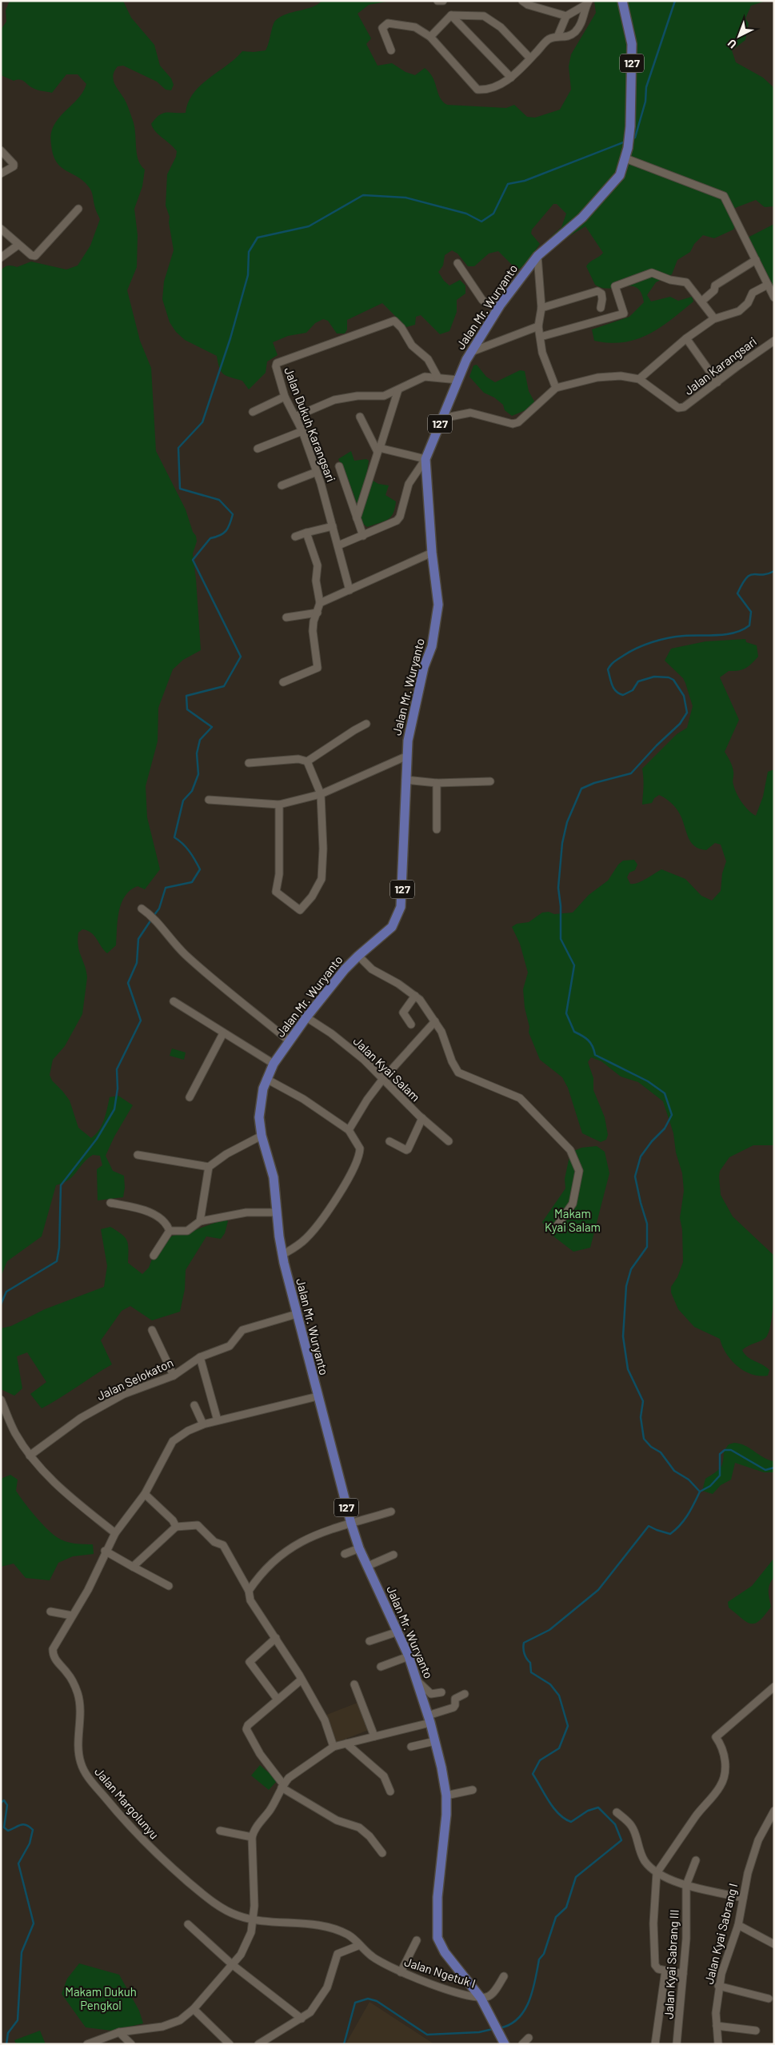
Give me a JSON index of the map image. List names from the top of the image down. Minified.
{"streets":{"main road":["127","Jalan Mr. Wuryanto"],"street":["Jalan Karangsari","Jalan Dukuh Karangsari","Jalan Kyai Salam","Jalan Selokaton","Jalan Margolunyu","Jalan Kyai Sabrang I","Jalan Kyai Sabrang III","Jalan Ngetuk I"]},"crossings":[["Jalan Mr. Wuryanto","Jalan Karangsari"],["Jalan Mr. Wuryanto","Jalan Kyai Salam"],["Jalan Mr. Wuryanto","Jalan Selokaton"],["Jalan Mr. Wuryanto","Jalan Margolunyu"],["Jalan Mr. Wuryanto","Jalan Ngetuk I"],["Jalan Margolunyu","Jalan Ngetuk I"]],"parks":["Makam Kyai Salam","Makam Dukuh Pengkol"],"north":"bottom left"}
